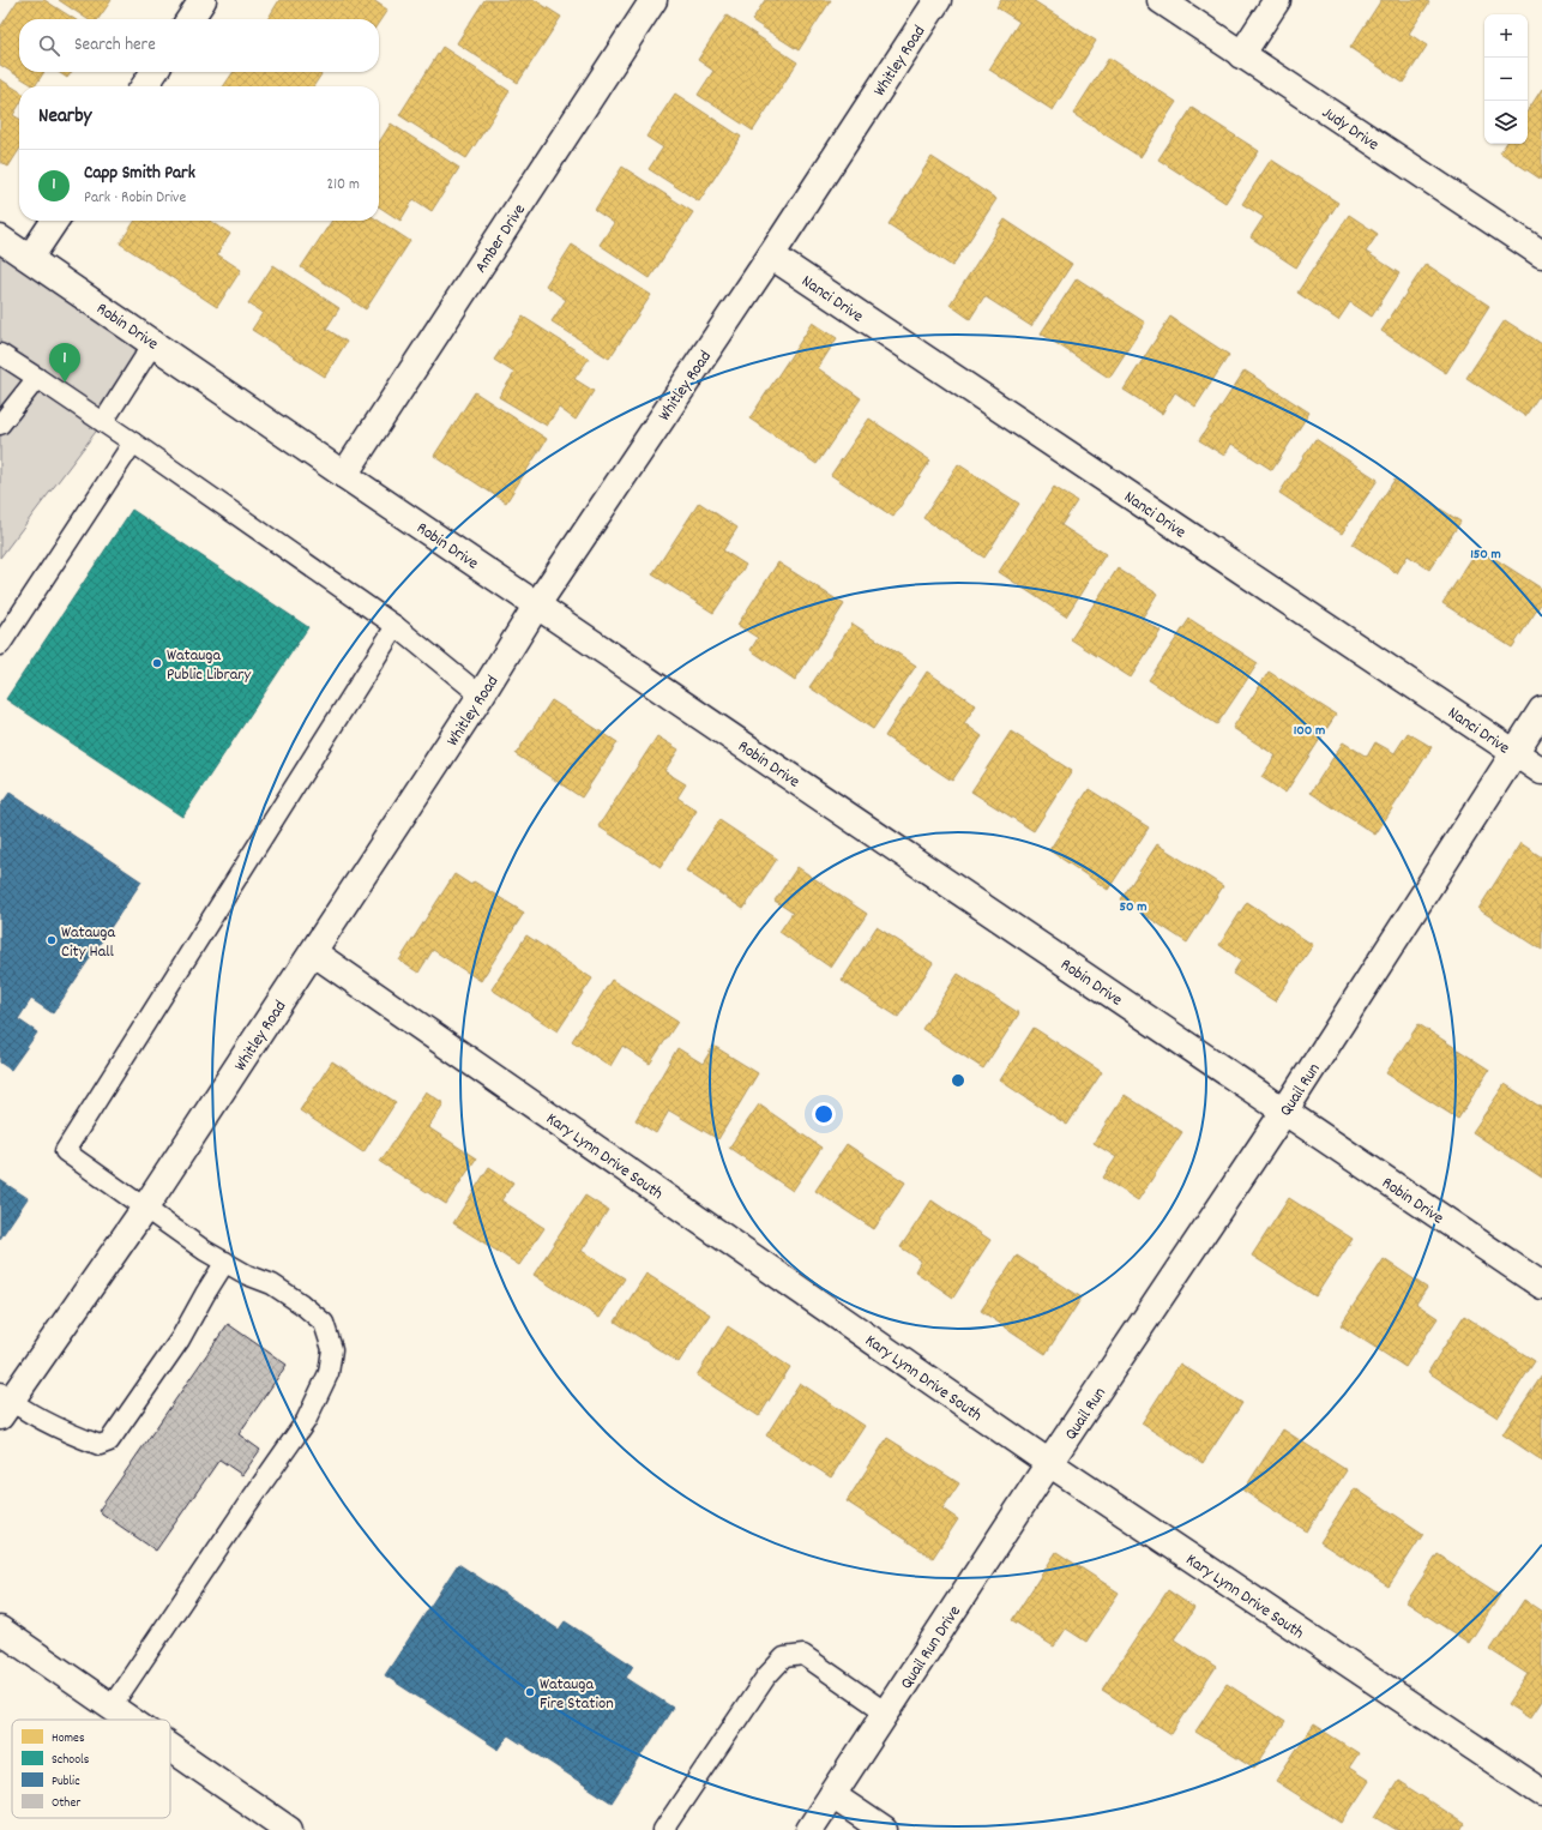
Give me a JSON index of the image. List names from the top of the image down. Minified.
{"streets":{"street":["Whitley Road","Judy Drive","Amber Drive","Nanci Drive","Robin Drive","Quail Run","Kary Lynn Drive South","Quail Run Drive"]},"crossings":[["Whitley Road","Nanci Drive"],["Whitley Road","Robin Drive"],["Whitley Road","Kary Lynn Drive South"],["Amber Drive","Robin Drive"],["Nanci Drive","Quail Run"],["Robin Drive","Quail Run"],["Quail Run","Kary Lynn Drive South"],["Quail Run","Quail Run Drive"],["Kary Lynn Drive South","Quail Run Drive"]],"places":["Watauga Public Library","Watauga City Hall","Watauga Fire Station"],"legend":["Homes","Schools","Public","Other"],"page":{"map_buttons":["+","−"],"search":"Search here","heading":"Nearby","list":[{"mark":"1","name":"Capp Smith Park","note":"Park · Robin Drive","value":"210 m"}],"pins":"1"},"rings":["150 m","100 m","50 m"]}
